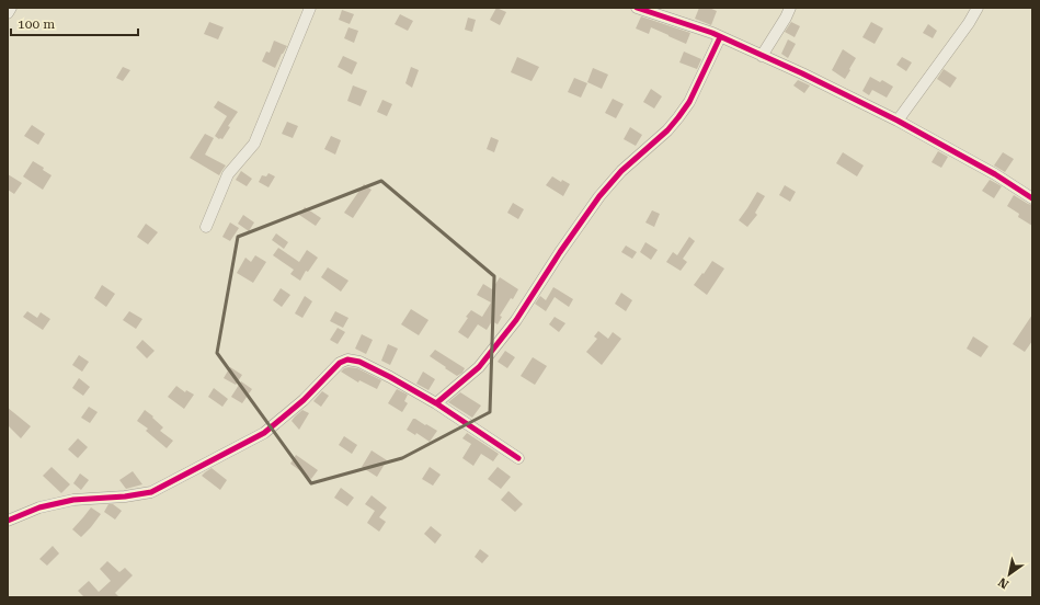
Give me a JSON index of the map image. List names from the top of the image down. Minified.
{"scale_bar":"100 m","north":"bottom left"}
